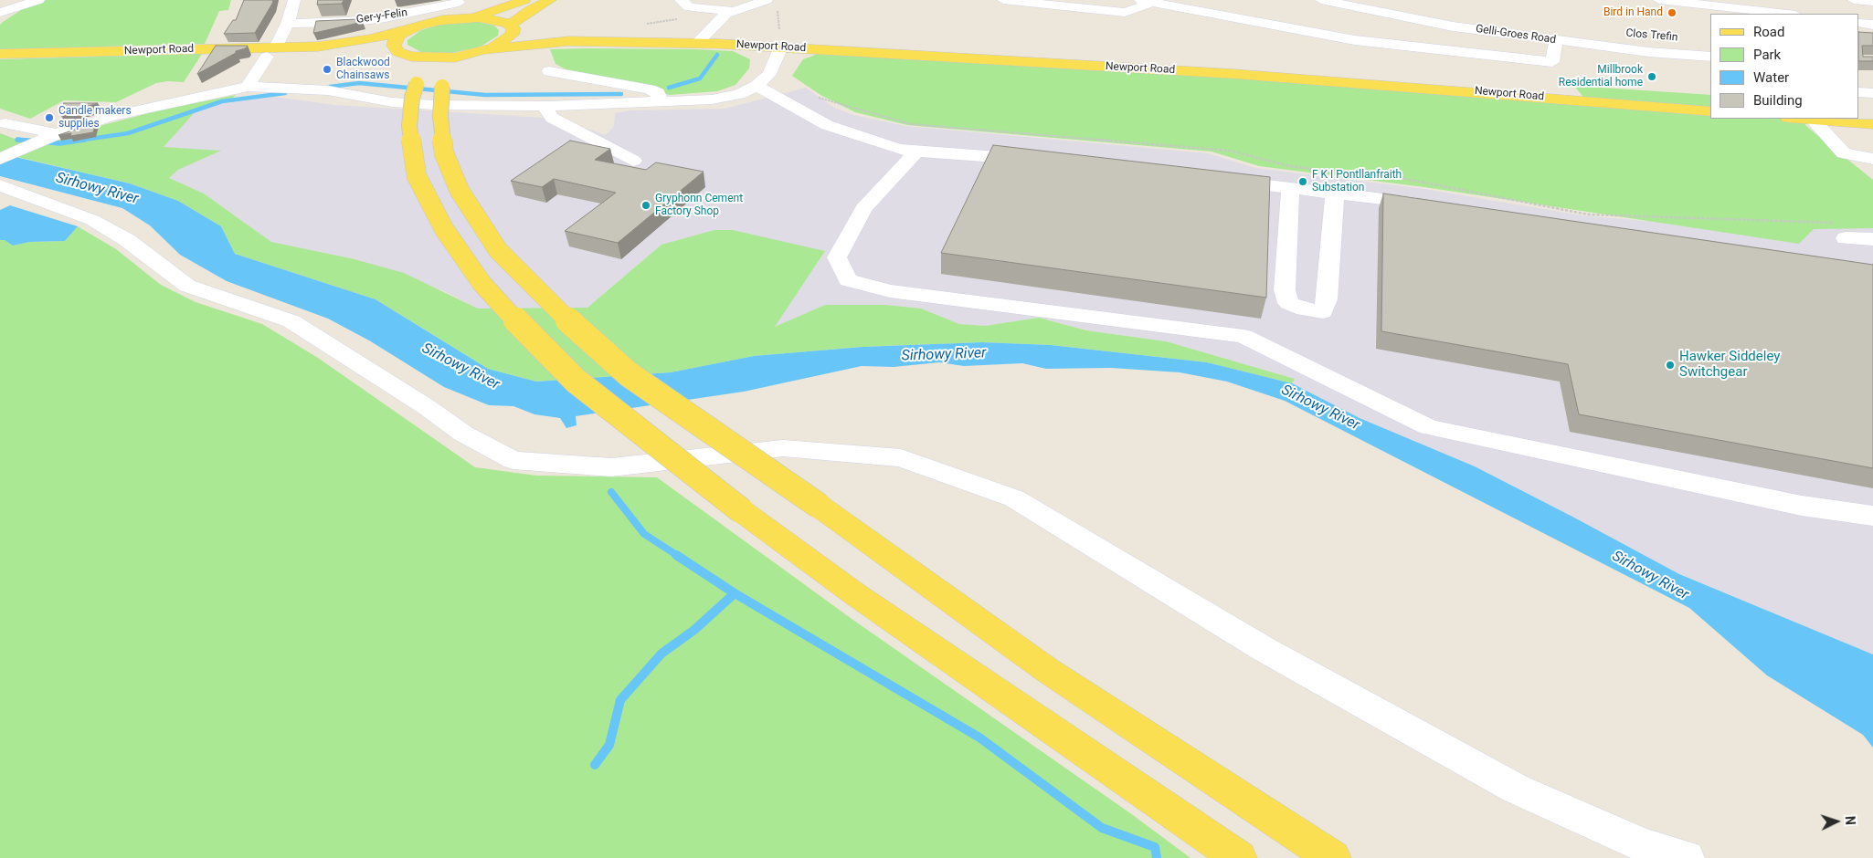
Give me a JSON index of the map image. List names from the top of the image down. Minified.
{"streets":{"main road":["Newport Road"],"street":["Ger-y-Felin","Gelli-Groes Road"]},"water":["Sirhowy River"],"places":["Bird in Hand","Blackwood Chainsaws","Millbrook Residential home","Candle makers supplies","F K I Pontllanfraith Substation","Gryphonn Cement Factory Shop","Hawker Siddeley Switchgear"],"legend":["Road","Park","Water","Building"],"north":"right"}
